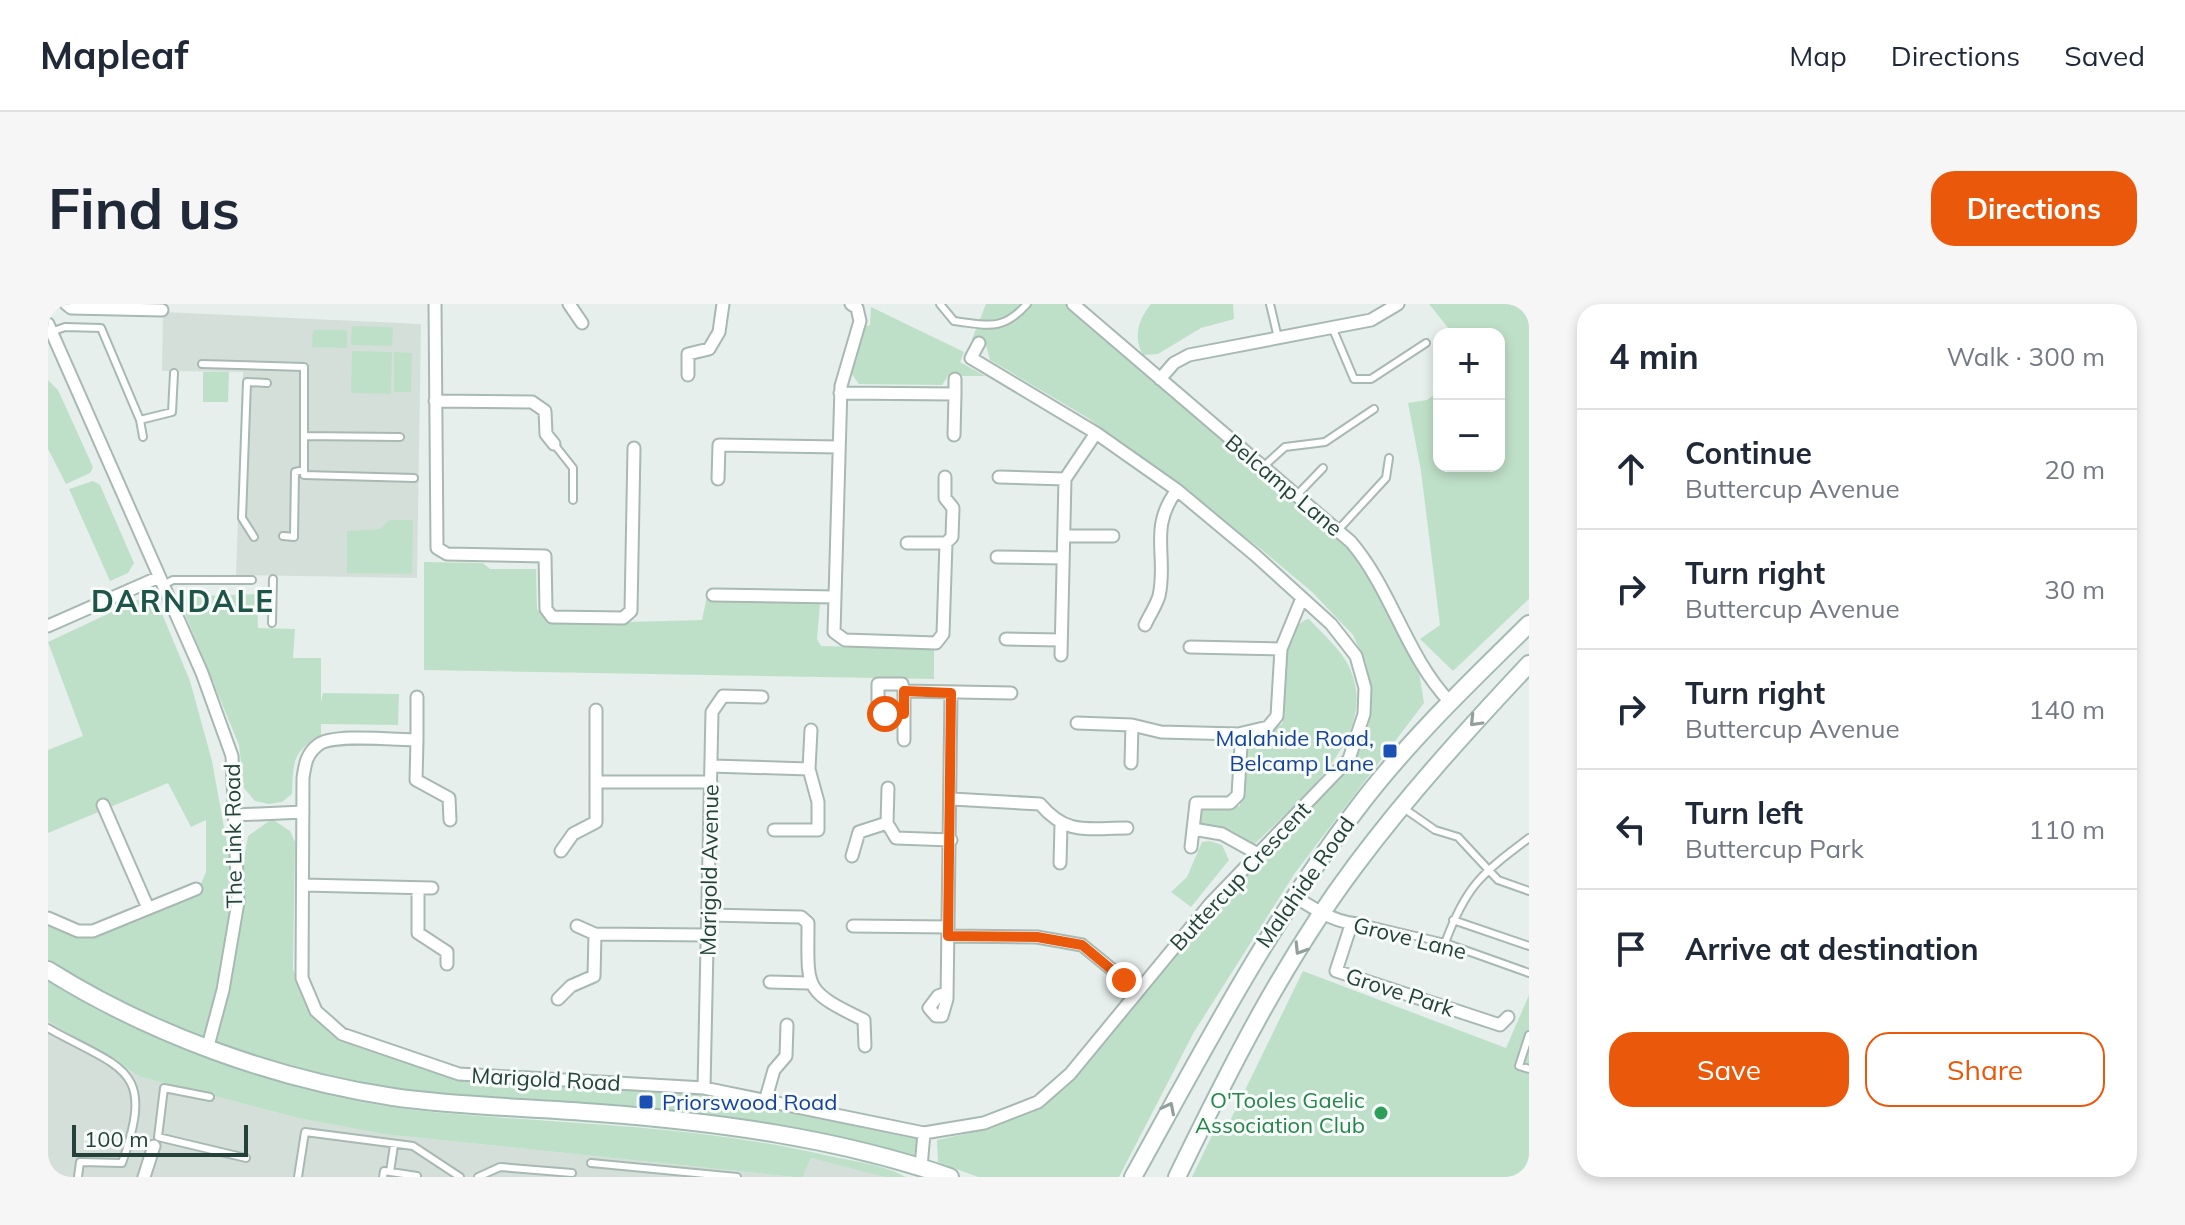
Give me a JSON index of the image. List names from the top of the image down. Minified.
{"streets":{"main road":["Malahide Road"],"street":["Belcamp Lane","The Link Road","Marigold Avenue","Buttercup Crescent","Grove Lane","Grove Park","Marigold Road"]},"crossings":[["Belcamp Lane","Malahide Road"],["Marigold Avenue","Marigold Road"],["Buttercup Crescent","Marigold Road"],["Malahide Road","Grove Lane"],["Grove Lane","Grove Park"]],"districts":["DARNDALE"],"places":{"transit":["Malahide Road, Belcamp Lane","Priorswood Road"],"other":["O'Tooles Gaelic Association Club"]},"scale_bar":"100 m","page":{"header":"Mapleaf","nav":["Map","Directions","Saved"],"buttons":["Directions",["Save","Share"]],"title":"Find us","heading":["4 min","Walk · 300 m"],"map_buttons":["+","−"],"list":[["Continue","Buttercup Avenue","20 m"],["Turn right","Buttercup Avenue","30 m"],["Turn right","Buttercup Avenue","140 m"],["Turn left","Buttercup Park","110 m"],"Arrive at destination"],"scale":"100 m"}}
